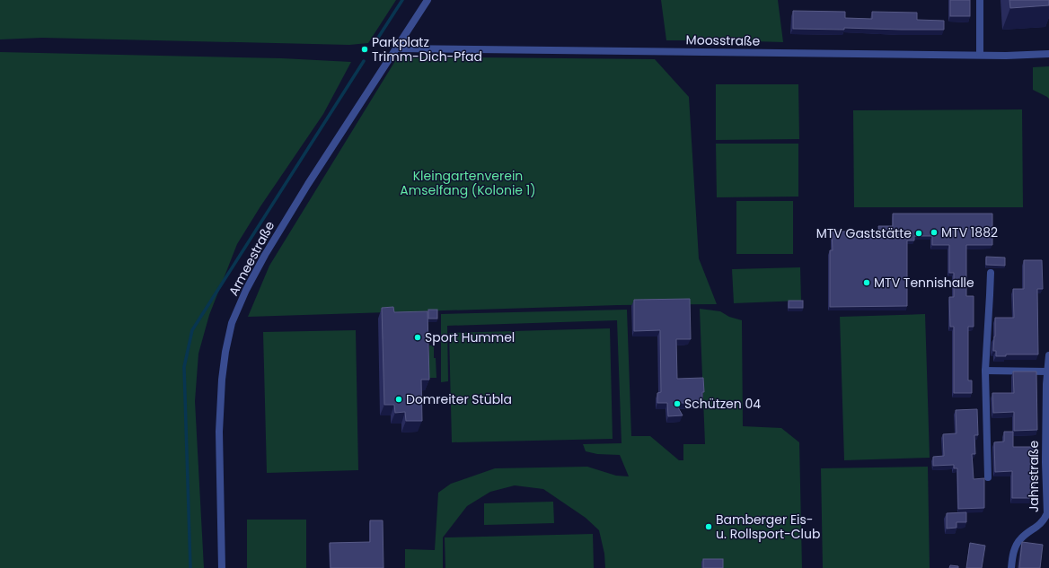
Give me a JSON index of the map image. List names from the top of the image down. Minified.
{"streets":{"street":["Moosstraße","Armeestraße","Jahnstraße"]},"crossings":[["Moosstraße","Armeestraße"]],"parks":["Kleingartenverein Amselfang (Kolonie 1)"],"places":["Parkplatz Trimm-Dich-Pfad","MTV 1882","MTV Gaststätte","MTV Tennishalle","Sport Hummel","Domreiter Stübla","Schützen 04","Bamberger Eis- u. Rollsport-Club"]}
